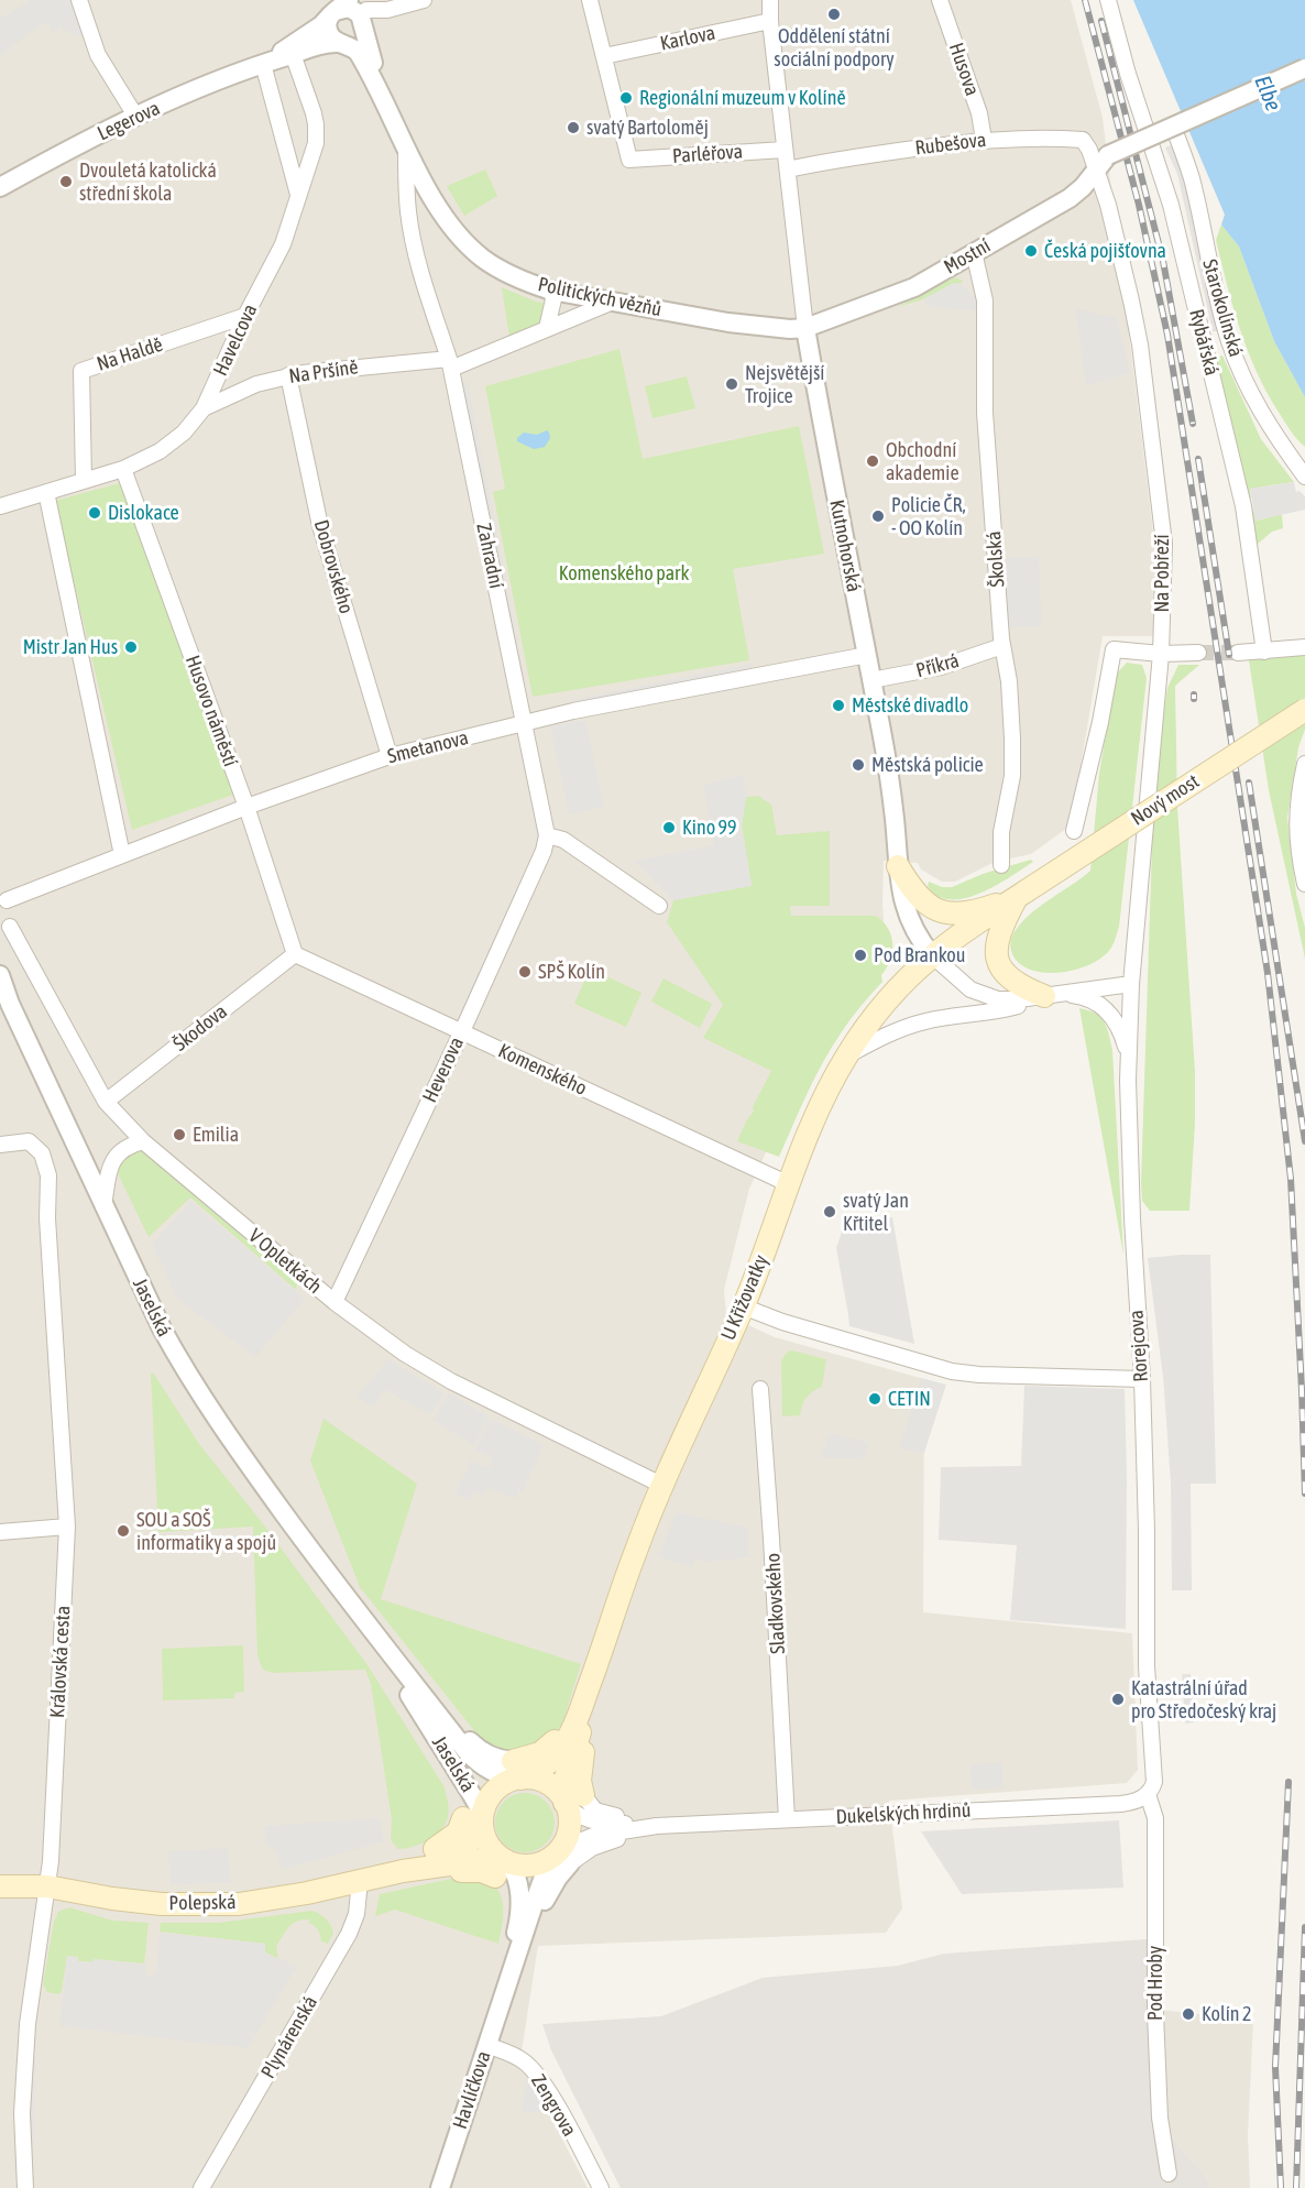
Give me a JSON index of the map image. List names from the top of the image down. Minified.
{"streets":{"main road":["Nový most","U Křižovatky","Polepská"],"street":["Karlova","Husova","Legerova","Rubešova","Parléřova","Mostní","Politických vězňů","Starokolínská","Havelcova","Rybářská","Na Haldě","Na Pršíně","Kutnohorská","Zahradní","Školská","Dobrovského","Na Pobřeží","Příkrá","Husovo náměstí","Smetanova","Škodova","Heverova","Komenského","V Opletkách","Jaselská","Rorejcova","Sladkovského","Královská cesta","Dukelských hrdinů","Pod Hroby","Plynárenská","Havlíčkova","Zengrova"]},"crossings":[["Karlova","Parléřova"],["Karlova","Kutnohorská"],["Husova","Rubešova"],["Legerova","Politických vězňů"],["Legerova","Havelcova"],["Rubešova","Mostní"],["Rubešova","Kutnohorská"],["Rubešova","Na Pobřeží"],["Parléřova","Kutnohorská"],["Mostní","Politických vězňů"],["Mostní","Kutnohorská"],["Mostní","Školská"],["Mostní","Na Pobřeží"],["Politických vězňů","Na Pršíně"],["Politických vězňů","Kutnohorská"],["Politických vězňů","Zahradní"],["Havelcova","Na Haldě"],["Havelcova","Na Pršíně"],["Havelcova","Husovo náměstí"],["Na Pršíně","Zahradní"],["Na Pršíně","Dobrovského"],["Kutnohorská","Příkrá"],["Kutnohorská","Smetanova"],["Kutnohorská","U Křižovatky"],["Zahradní","Smetanova"],["Zahradní","Heverova"],["Školská","Příkrá"],["Dobrovského","Smetanova"],["Na Pobřeží","Rorejcova"],["Husovo náměstí","Smetanova"],["Husovo náměstí","Škodova"],["Husovo náměstí","Komenského"],["Nový most","U Křižovatky"],["Škodova","Komenského"],["Škodova","V Opletkách"],["Heverova","Komenského"],["Heverova","V Opletkách"],["Komenského","U Křižovatky"],["V Opletkách","U Křižovatky"],["U Křižovatky","Dukelských hrdinů"],["U Křižovatky","Polepská"],["U Křižovatky","Havlíčkova"],["Jaselská","Polepská"],["Rorejcova","Dukelských hrdinů"],["Rorejcova","Pod Hroby"],["Sladkovského","Dukelských hrdinů"],["Královská cesta","Polepská"],["Dukelských hrdinů","Polepská"],["Dukelských hrdinů","Pod Hroby"],["Dukelských hrdinů","Havlíčkova"],["Polepská","Plynárenská"],["Polepská","Havlíčkova"],["Havlíčkova","Zengrova"]],"water":["Elbe"],"parks":["Komenského park"],"places":["Oddělení státní sociální podpory","Regionální muzeum v Kolíně","svatý Bartoloměj","Dvouletá katolická střední škola","Česká pojišťovna","Nejsvětější Trojice","Obchodní akademie","Dislokace","Policie ČR, - OO Kolín","Mistr Jan Hus","Městské divadlo","Městská policie","Kino 99","Pod Brankou","SPŠ Kolín","Emilia","svatý Jan Křtitel","CETIN","SOU a SOŠ informatiky a spojů","Katastrální úřad pro Středočeský kraj","Kolín 2"]}
